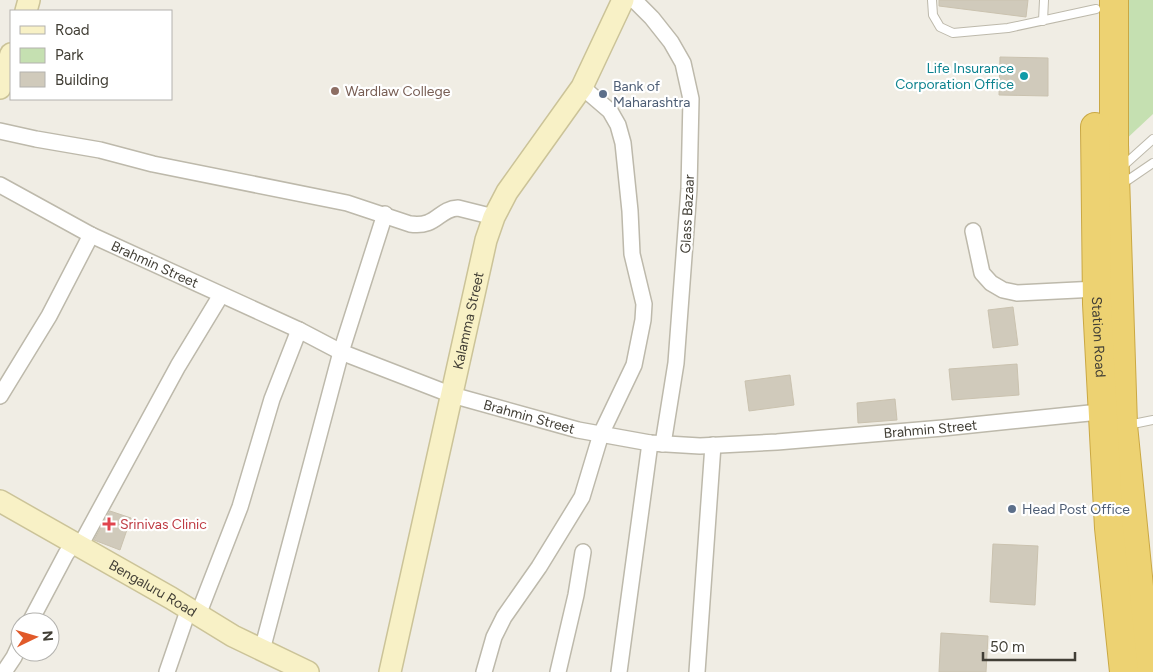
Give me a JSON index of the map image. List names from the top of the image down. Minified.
{"streets":{"highway":["Station Road"],"street":["Glass Bazaar","Brahmin Street","Kalamma Street","Bengaluru Road"]},"crossings":[["Glass Bazaar","Brahmin Street"],["Brahmin Street","Kalamma Street"],["Brahmin Street","Station Road"]],"places":{"other":["Life Insurance Corporation Office","Wardlaw College","Bank of Maharashtra","Head Post Office"],"health":["Srinivas Clinic"]},"legend":["Road","Park","Building"],"scale_bar":"50 m","north":"right"}
